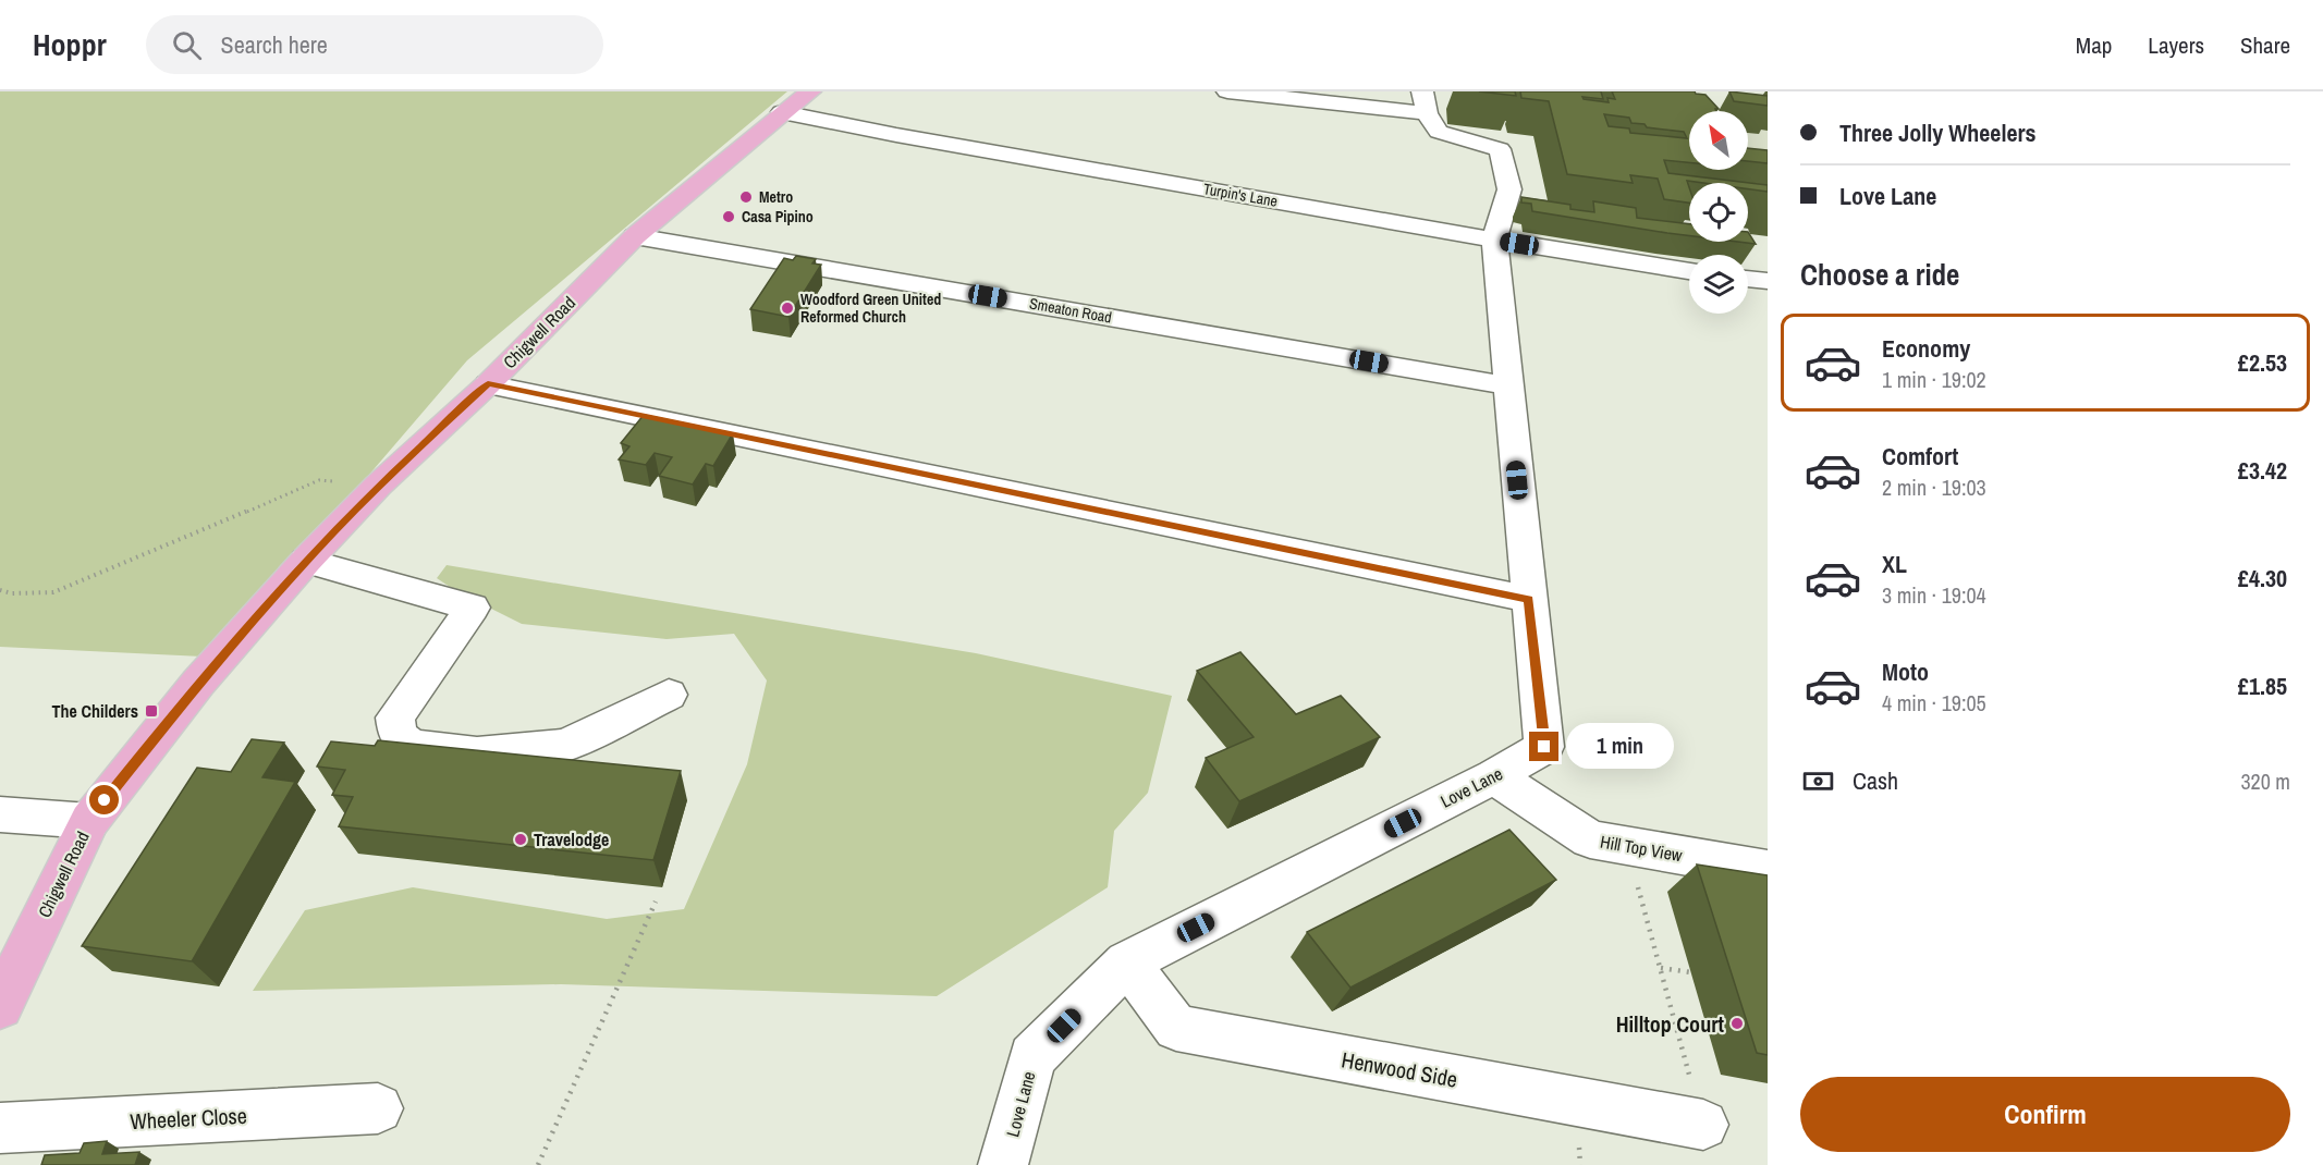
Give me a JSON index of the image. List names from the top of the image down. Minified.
{"streets":{"main road":["Chigwell Road"],"street":["Turpin's Lane","Smeaton Road","Love Lane","Hill Top View","Henwood Side","Wheeler Close"]},"crossings":[["Turpin's Lane","Chigwell Road"],["Turpin's Lane","Love Lane"],["Smeaton Road","Chigwell Road"],["Smeaton Road","Love Lane"],["Love Lane","Hill Top View"],["Love Lane","Henwood Side"]],"places":{"other":["Metro","Casa Pipino","Woodford Green United Reformed Church","Travelodge","Hilltop Court"],"transit":["The Childers"]},"north":"top left","page":{"header":"Hoppr","search":"Search here","nav":["Map","Layers","Share"],"banner":["Three Jolly Wheelers","Love Lane"],"heading":"Choose a ride","list":[{"name":"Economy","note":"1 min · 19:02","value":"£2.53"},{"name":"Comfort","note":"2 min · 19:03","value":"£3.42"},{"name":"XL","note":"3 min · 19:04","value":"£4.30"},{"name":"Moto","note":"4 min · 19:05","value":"£1.85"}],"bubble":"1 min","pay":["Cash","320 m"],"buttons":"Confirm"}}
